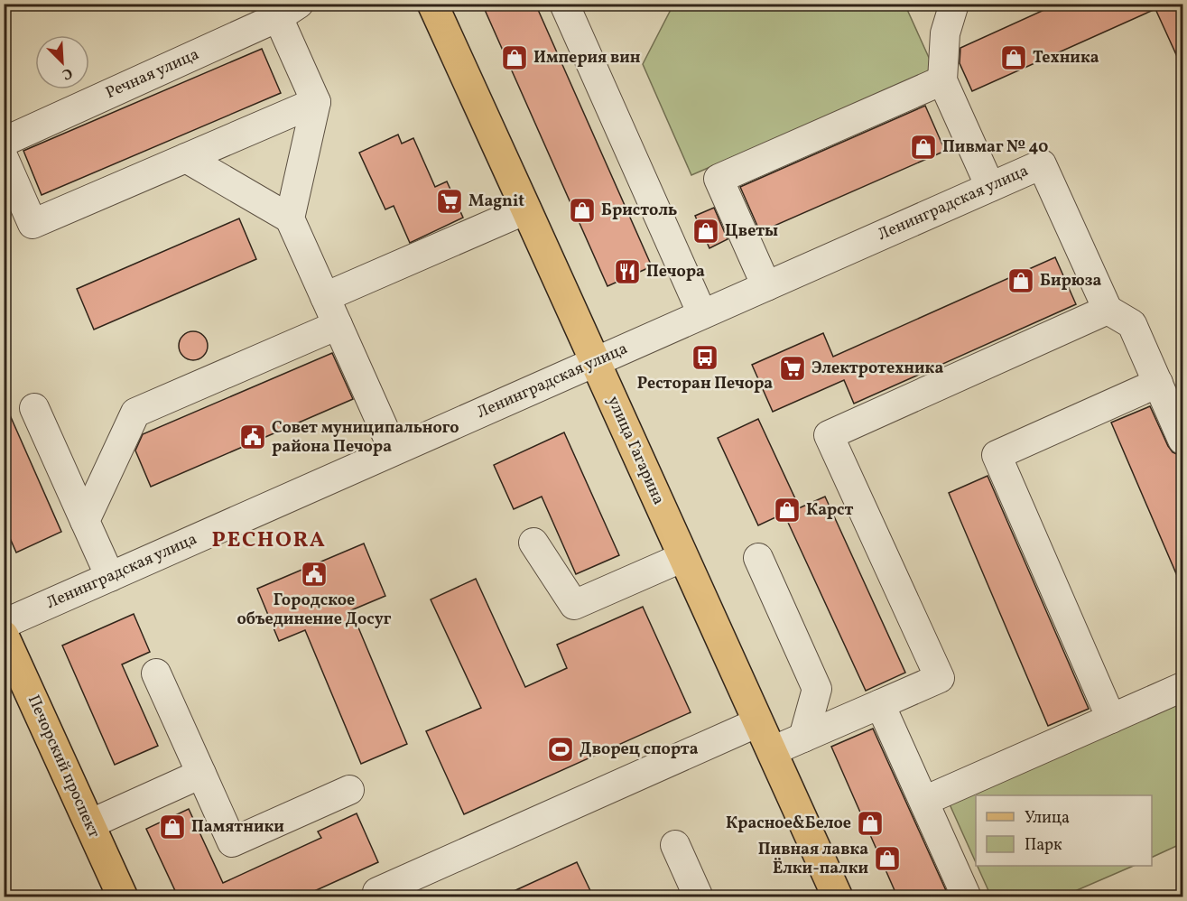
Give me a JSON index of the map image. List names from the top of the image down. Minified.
{"streets":{"main road":["улица Гагарина","Печорский проспект"],"street":["Речная улица","Ленинградская улица"]},"crossings":[["Ленинградская улица","улица Гагарина"]],"districts":["PECHORA"],"places":{"shop":["Империя вин","Техника","Пивмаг № 40","Бристоль","Цветы","Бирюза","Карст","Красное&Белое","Памятники","Пивная лавка Ёлки-палки"],"supermarket":["Magnit","Электротехника"],"restaurant":["Печора"],"bus stop":["Ресторан Печора"],"public building":["Совет муниципального района Печора","Городское объединение Досуг"],"sports":["Дворец спорта"]},"legend":["Улица","Парк"],"north":"bottom right"}
